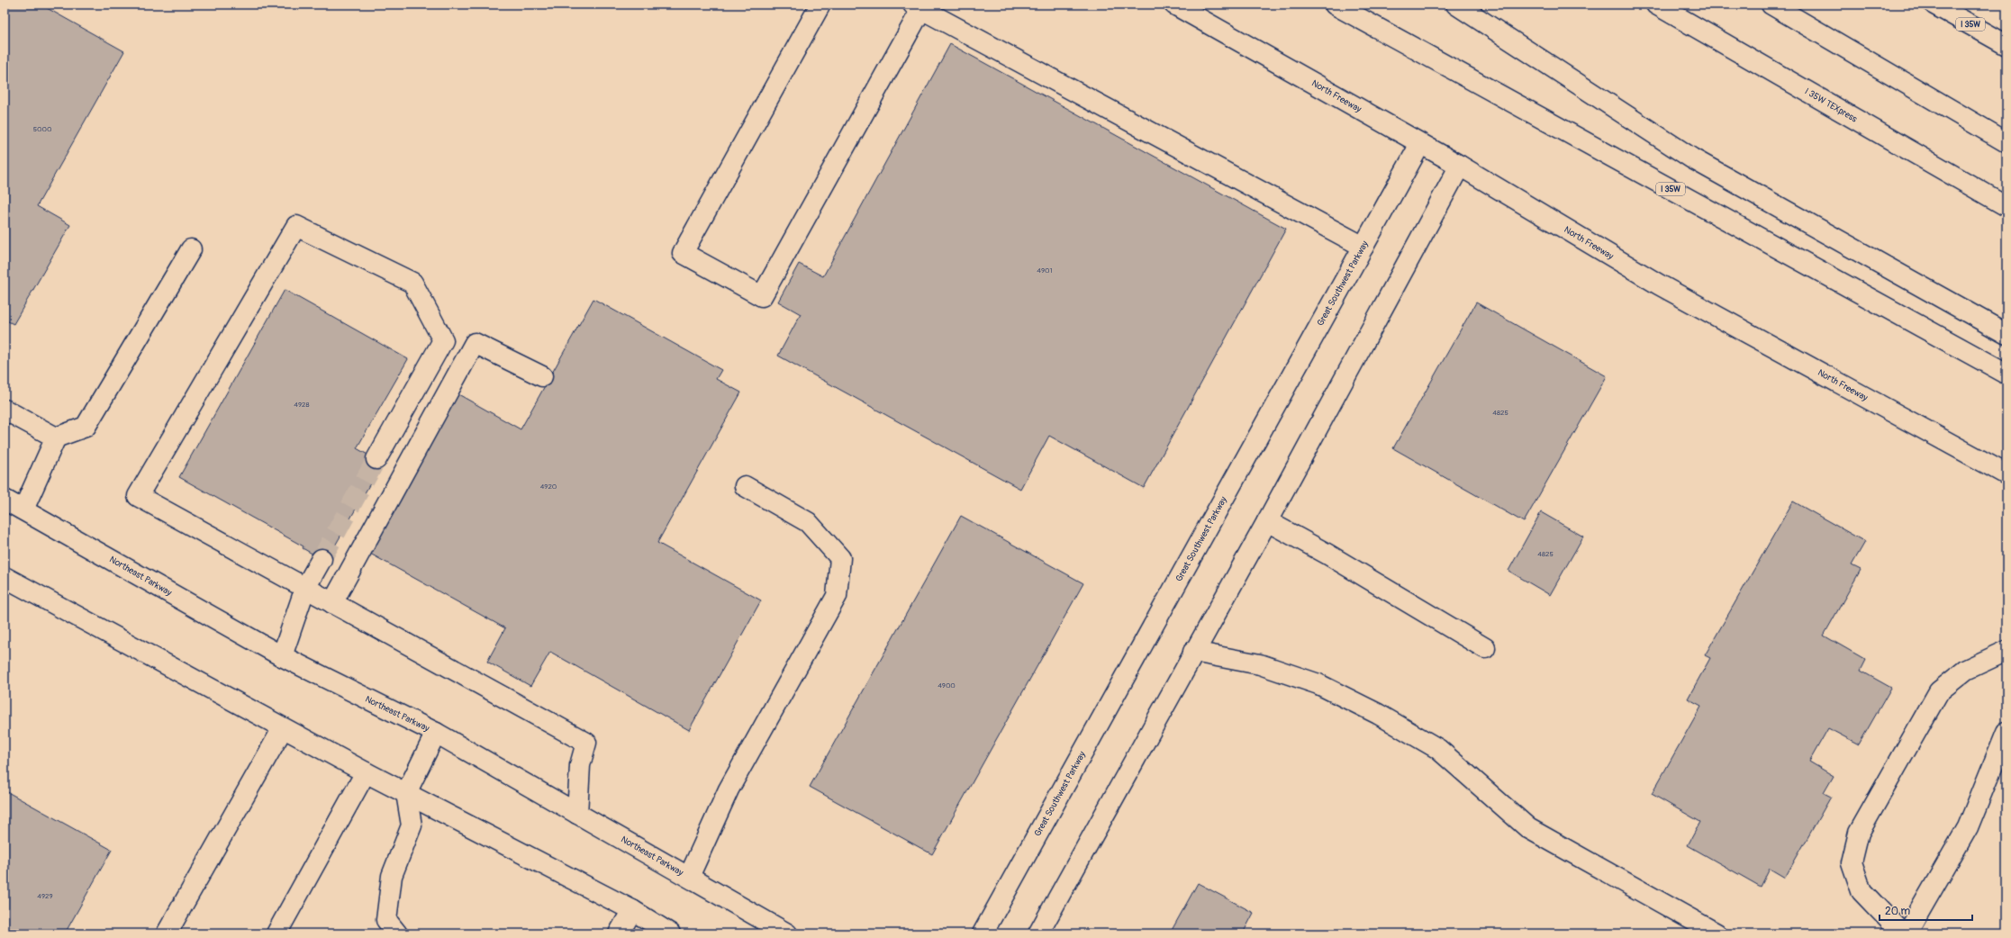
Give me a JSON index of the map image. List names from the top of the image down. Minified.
{"streets":{"main road":["I 35W","North Freeway","I 35W TEXpress","Great Southwest Parkway","Northeast Parkway"]},"crossings":[["North Freeway","Great Southwest Parkway"]],"house_numbers":["5000","4901","4928","4825","4920","4825","4900","4929"],"scale_bar":"20 m"}
